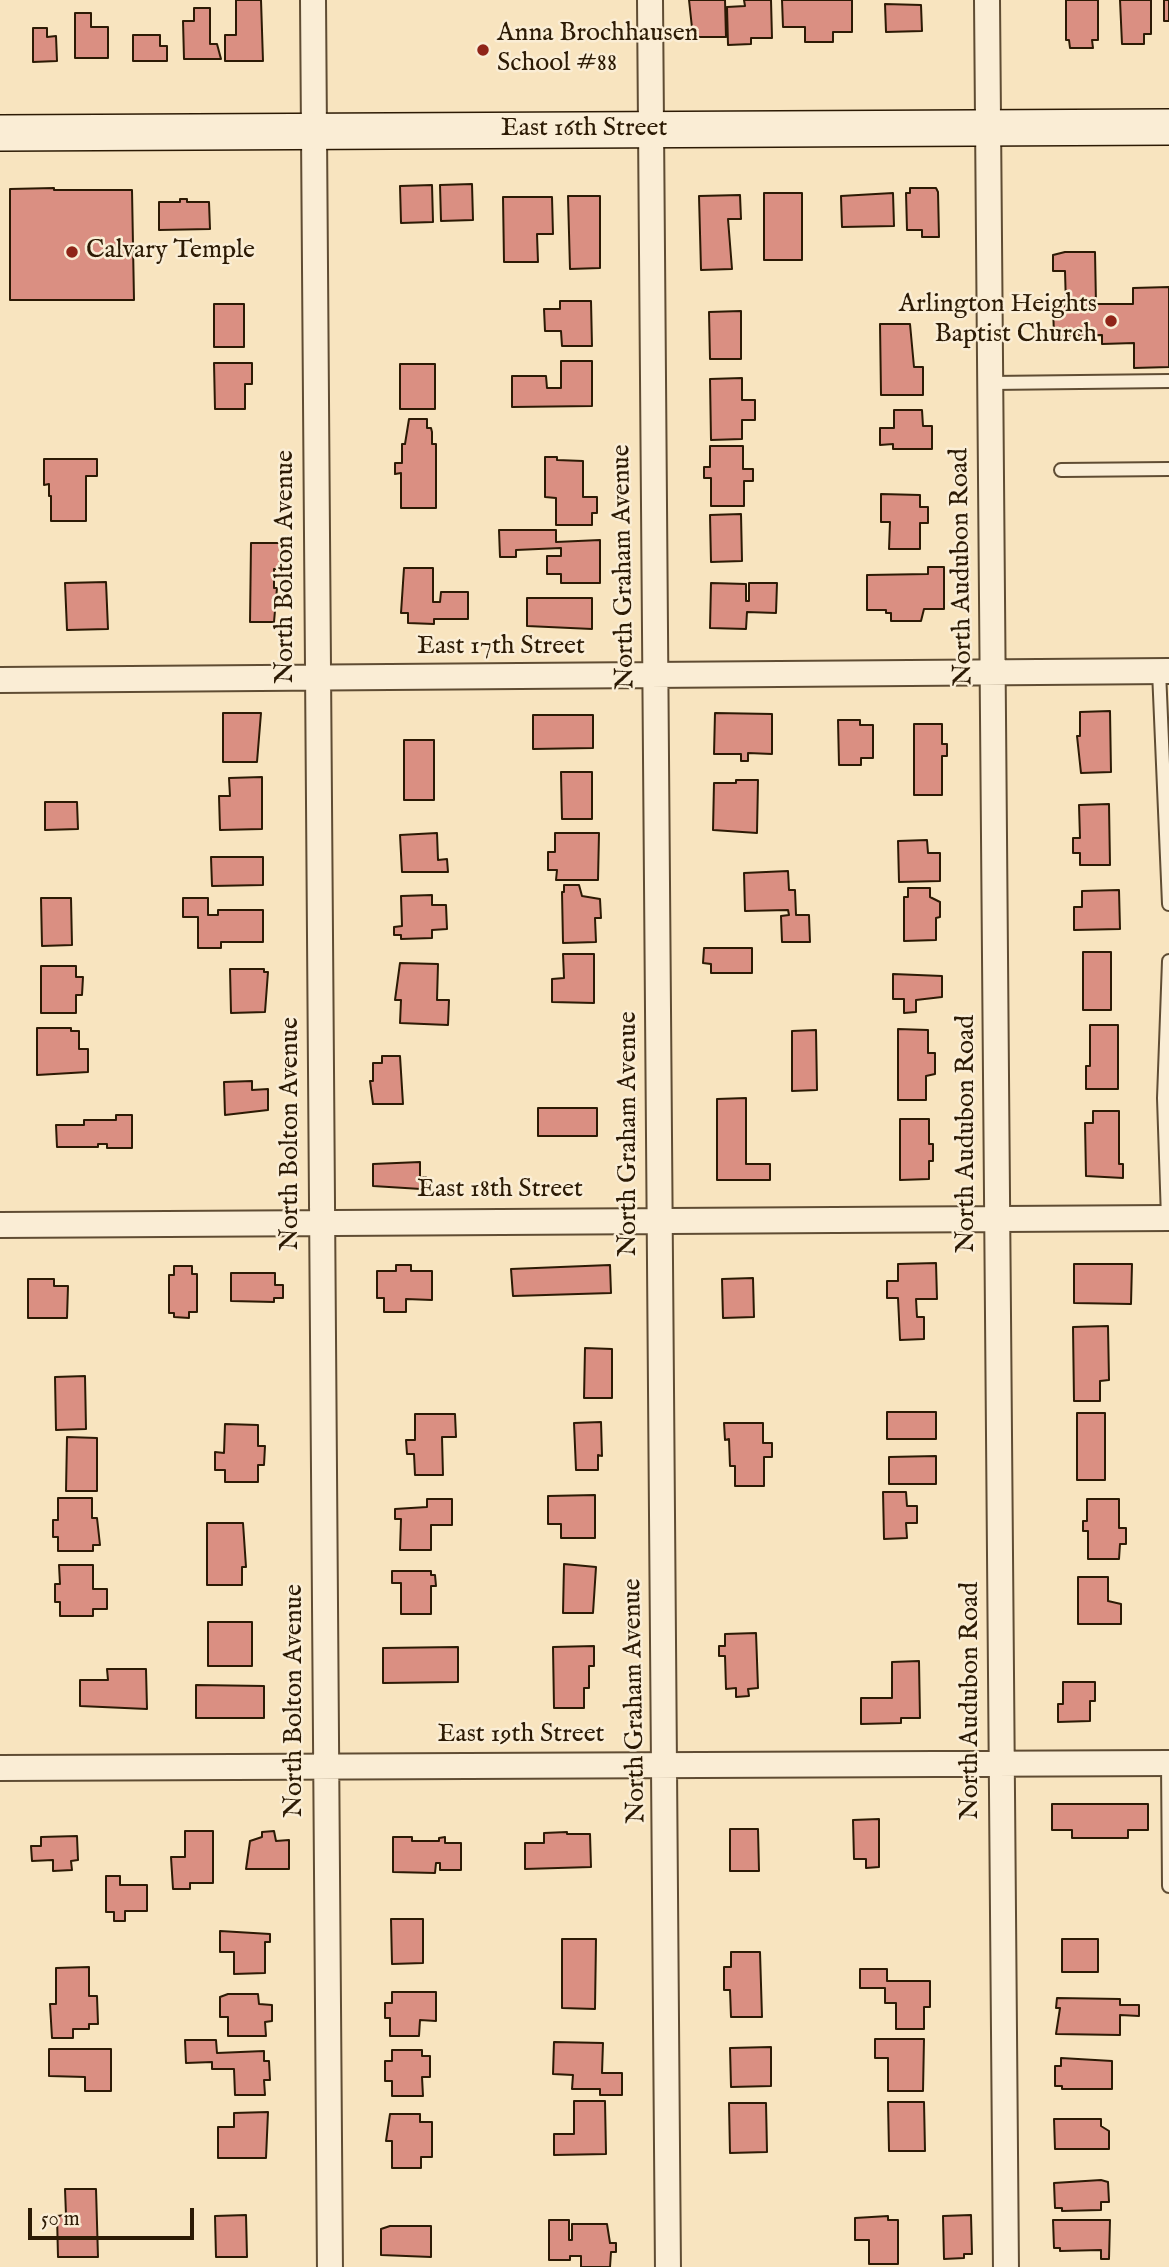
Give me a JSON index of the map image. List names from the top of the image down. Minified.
{"streets":{"main road":["East 16th Street"],"street":["North Bolton Avenue","North Graham Avenue","North Audubon Road","East 17th Street","East 18th Street","East 19th Street"]},"crossings":[["East 16th Street","North Bolton Avenue"],["East 16th Street","North Graham Avenue"],["East 16th Street","North Audubon Road"],["North Bolton Avenue","East 17th Street"],["North Bolton Avenue","East 18th Street"],["North Bolton Avenue","East 19th Street"],["North Graham Avenue","East 17th Street"],["North Graham Avenue","East 18th Street"],["North Graham Avenue","East 19th Street"],["North Audubon Road","East 17th Street"],["North Audubon Road","East 18th Street"],["North Audubon Road","East 19th Street"]],"places":["Anna Brochhausen School #88","Calvary Temple","Arlington Heights Baptist Church"],"scale_bar":"50 m"}
